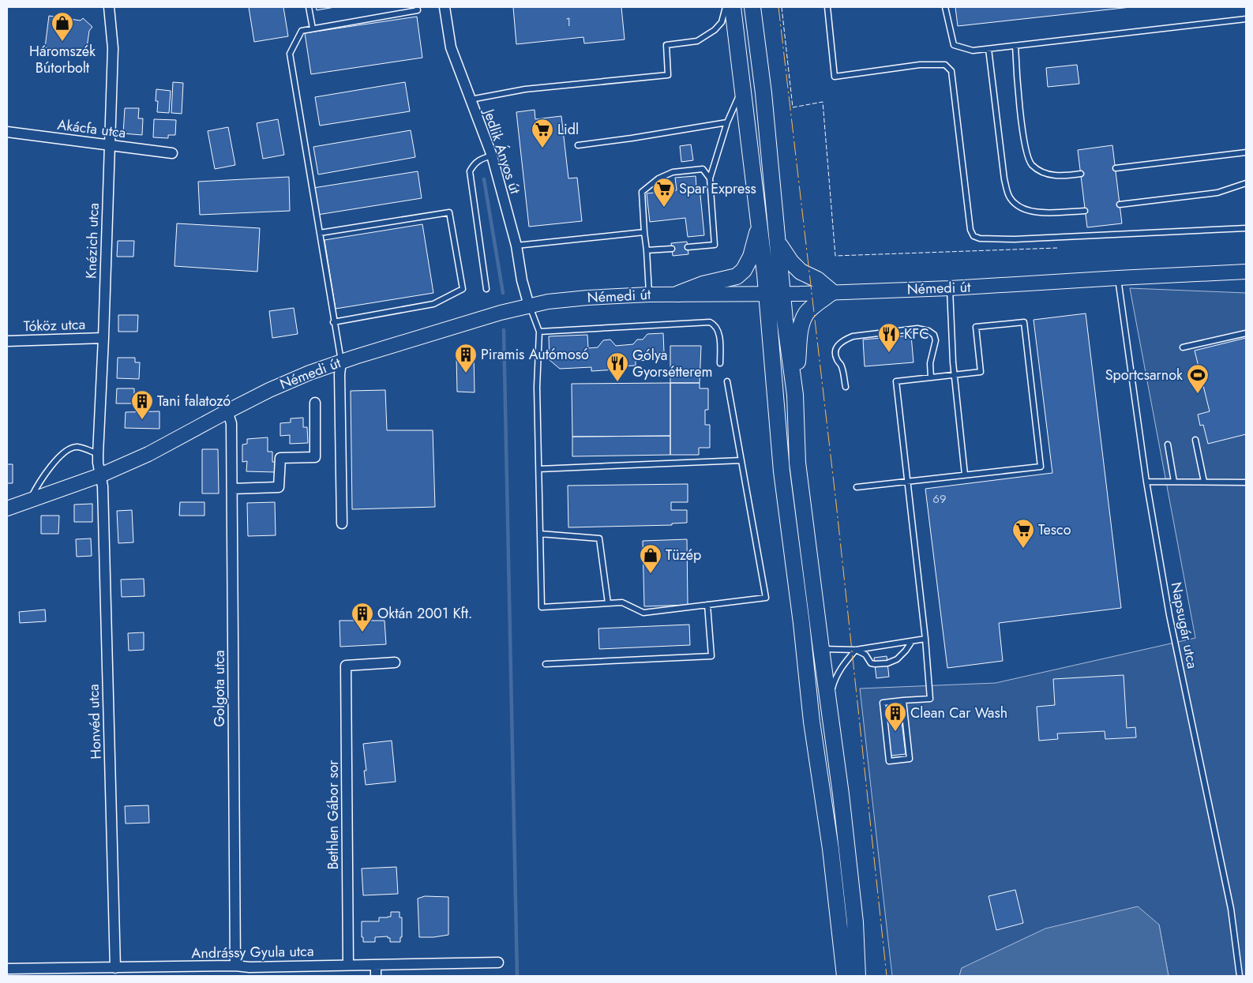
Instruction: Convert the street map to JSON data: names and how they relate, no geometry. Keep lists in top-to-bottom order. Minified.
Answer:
{"streets":{"main road":["Némedi út"],"street":["Akácfa utca","Jedlik Ányos út","Knézich utca","Tóköz utca","Golgota utca","Honvéd utca","Bethlen Gábor sor","Andrássy Gyula utca"],"lane":["Napsugár utca"]},"crossings":[["Akácfa utca","Knézich utca"],["Jedlik Ányos út","Némedi út"],["Knézich utca","Némedi út"],["Knézich utca","Tóköz utca"],["Knézich utca","Honvéd utca"],["Némedi út","Napsugár utca"],["Némedi út","Golgota utca"],["Némedi út","Honvéd utca"],["Golgota utca","Andrássy Gyula utca"],["Honvéd utca","Andrássy Gyula utca"],["Bethlen Gábor sor","Andrássy Gyula utca"]],"places":{"shop":["Háromszék Bútorbolt","Tüzép"],"supermarket":["Lidl","Spar Express","Tesco"],"restaurant":["KFC","Gólya Gyorsétterem"],"building":["Piramis Autómosó","Tani falatozó","Oktán 2001 Kft.","Clean Car Wash"],"sports":["Sportcsarnok"]},"house_numbers":["1","69"]}
